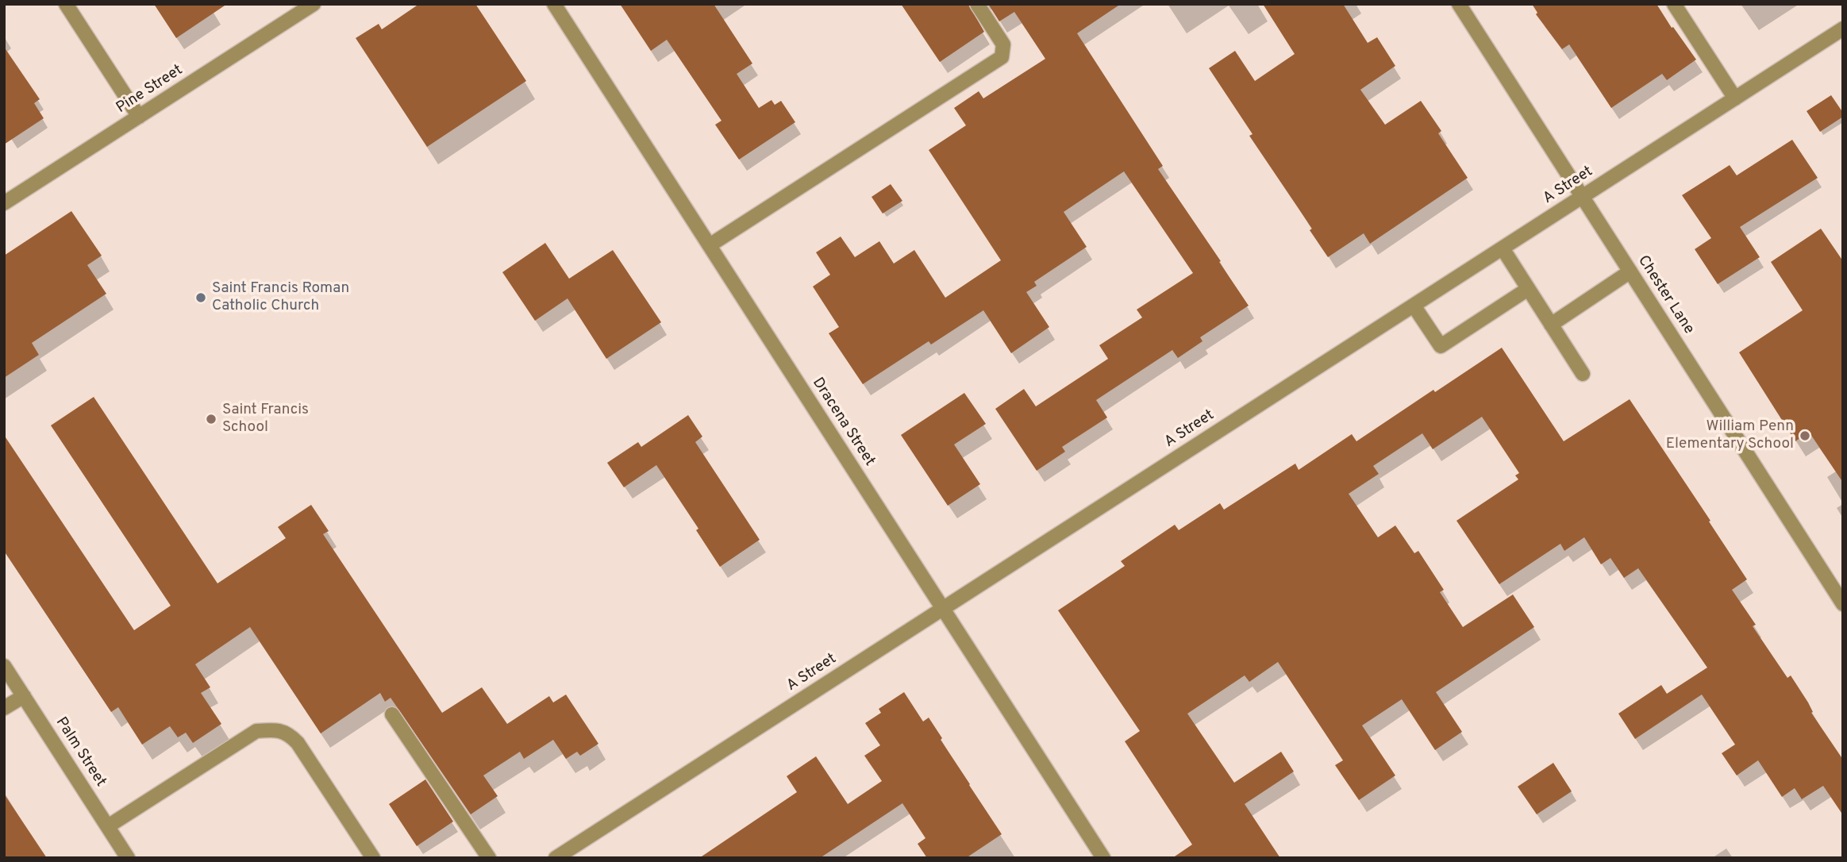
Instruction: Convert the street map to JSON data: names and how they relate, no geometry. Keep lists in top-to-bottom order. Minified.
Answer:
{"streets":{"street":["Pine Street","A Street","Chester Lane","Dracena Street","Palm Street"]},"crossings":[["A Street","Chester Lane"],["A Street","Dracena Street"]],"places":["Saint Francis Roman Catholic Church","Saint Francis School","William Penn Elementary School"]}
